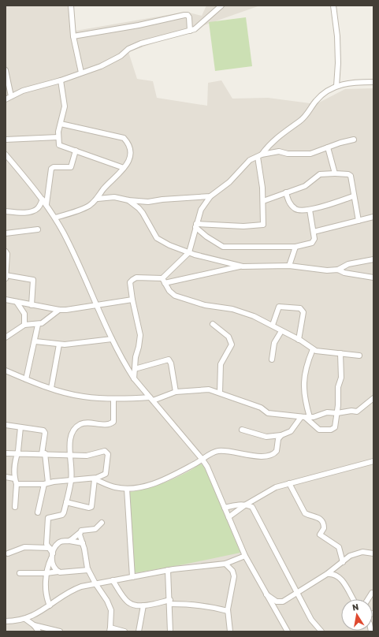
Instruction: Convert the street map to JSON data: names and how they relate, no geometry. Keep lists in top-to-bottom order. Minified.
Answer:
{"north":"top"}
